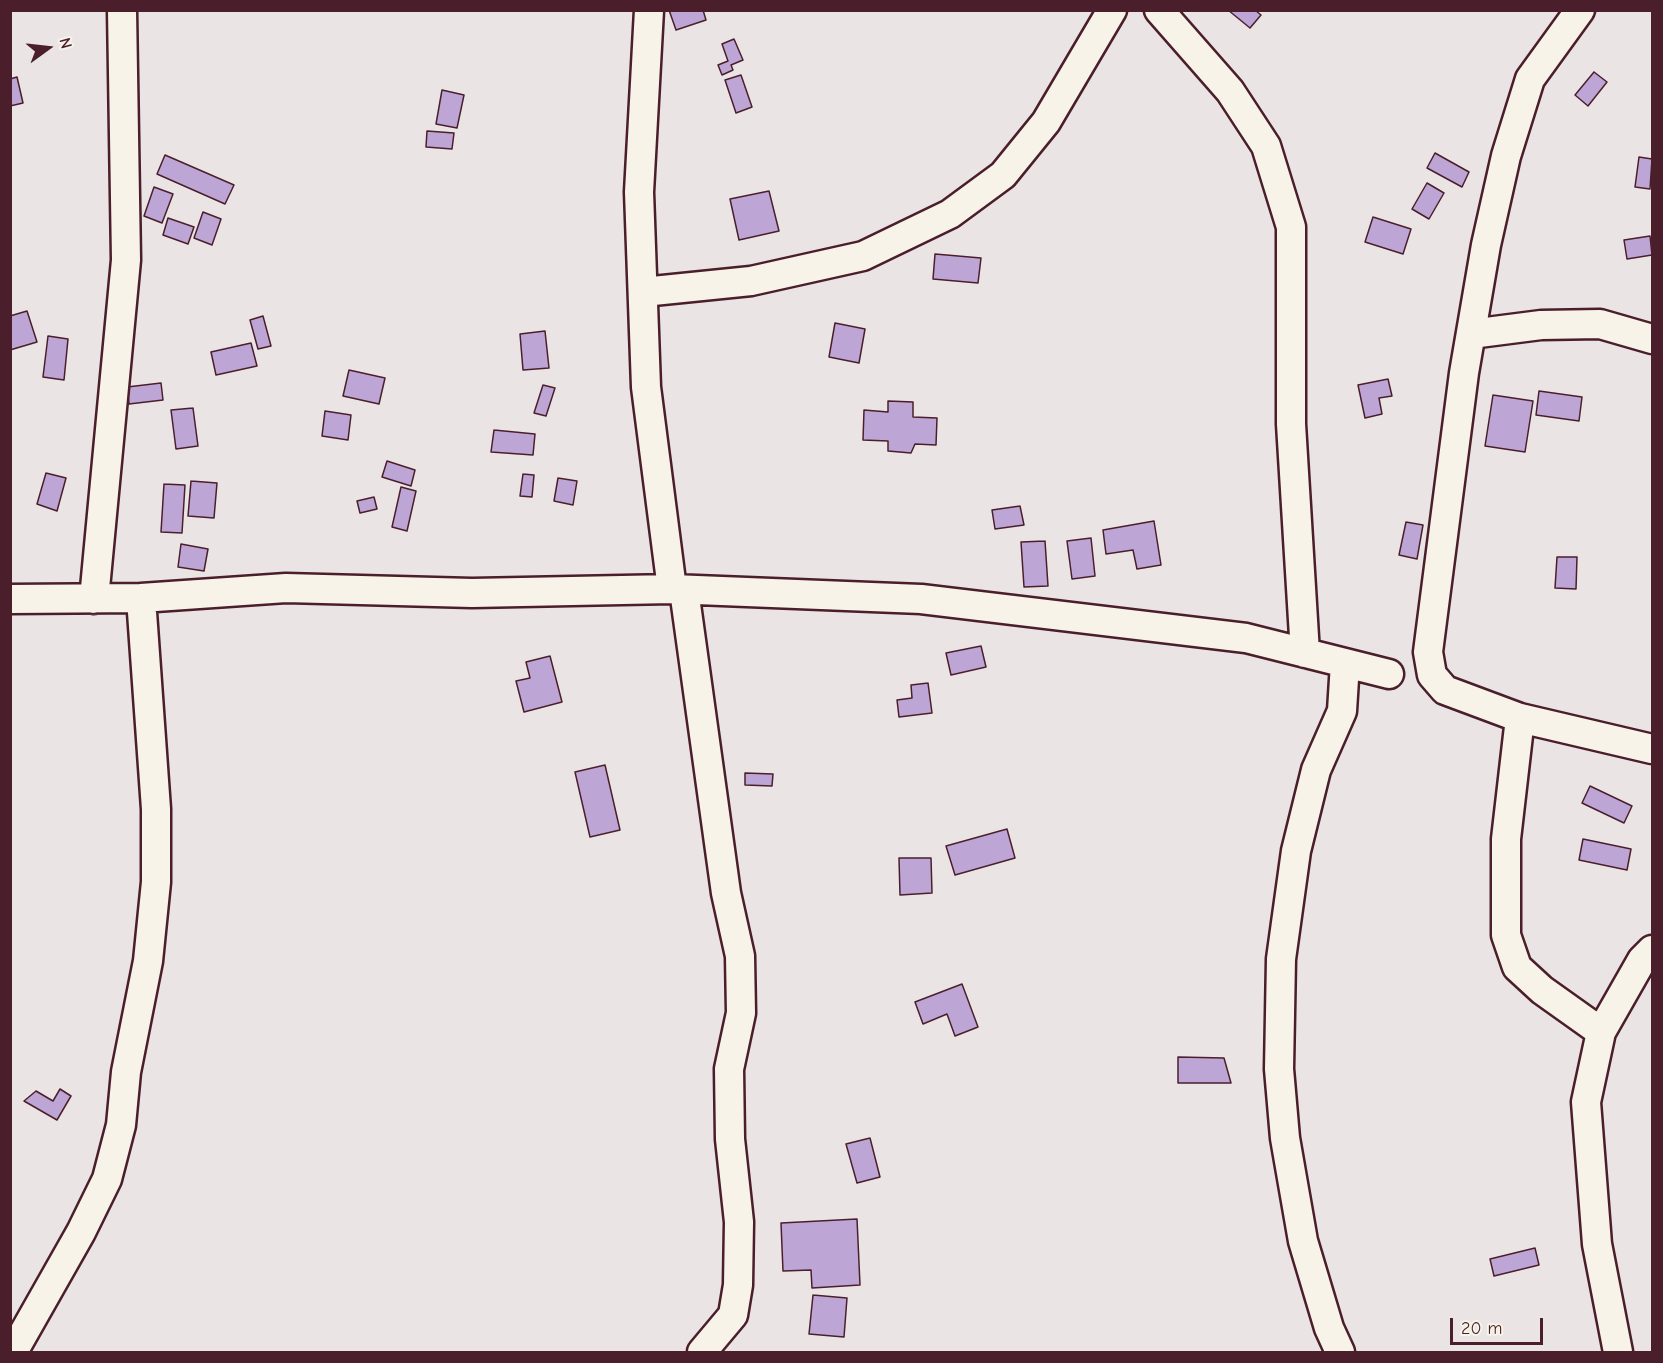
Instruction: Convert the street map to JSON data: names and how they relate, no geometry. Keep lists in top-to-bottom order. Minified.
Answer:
{"scale_bar":"20 m","north":"right"}
